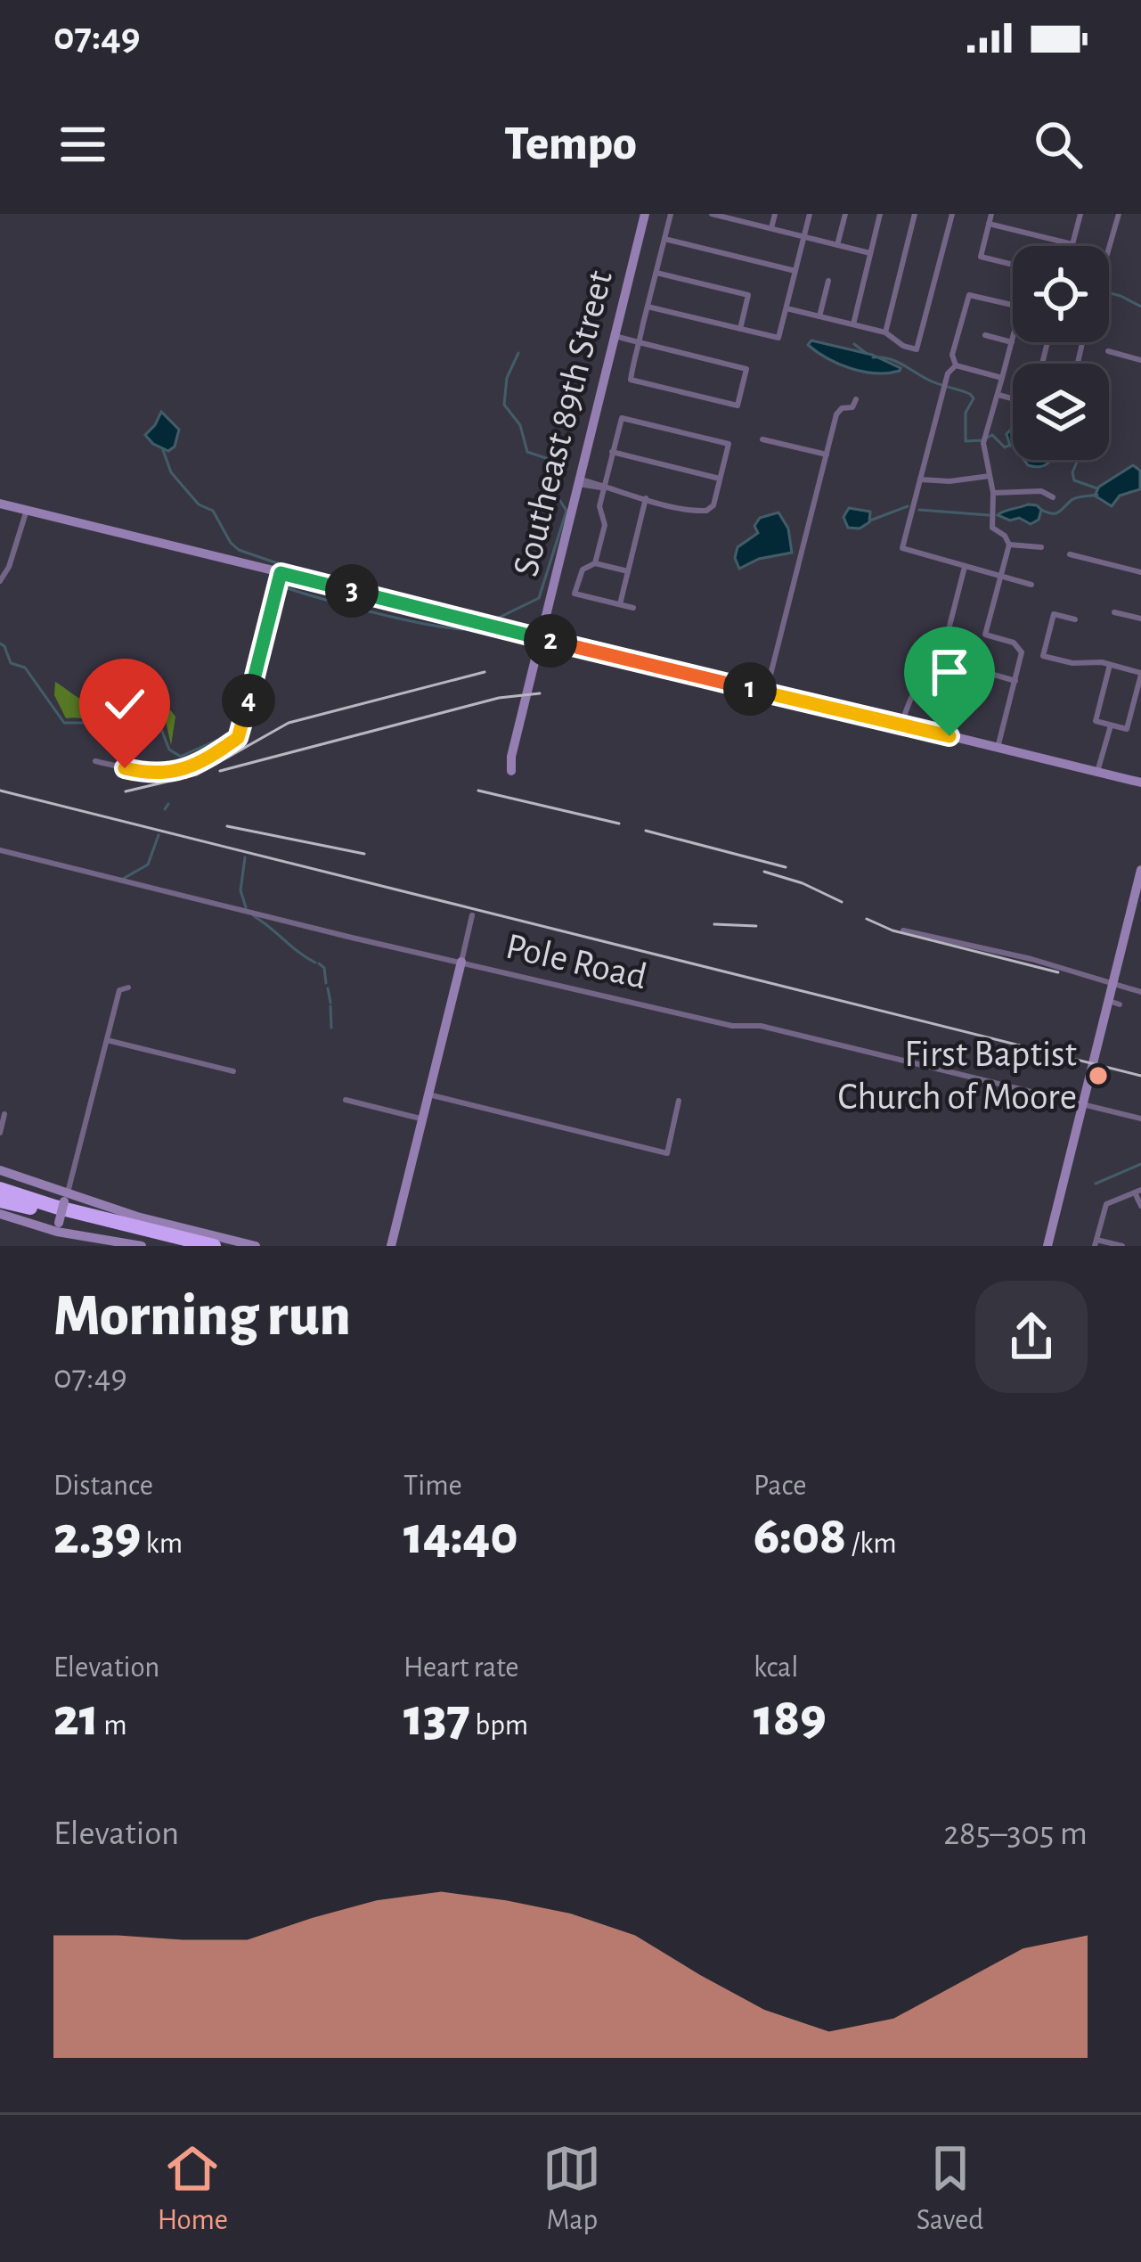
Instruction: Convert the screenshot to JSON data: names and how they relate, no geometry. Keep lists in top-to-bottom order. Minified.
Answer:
{"streets":{"main road":["Southeast 89th Street"],"street":["Pole Road"]},"places":["First Baptist Church of Moore"],"page":{"status":"07:49","header":"Tempo","pins":["3","2","1","4"],"heading":["Morning run","07:49"],"stats":[["Distance","2.39 km"],["Time","14:40"],["Pace","6:08 /km"],["Elevation","21 m"],["Heart rate","137 bpm"],["kcal","189"]],"chart":["Elevation","285–305 m"],"tabs":["Home","Map","Saved"]}}
